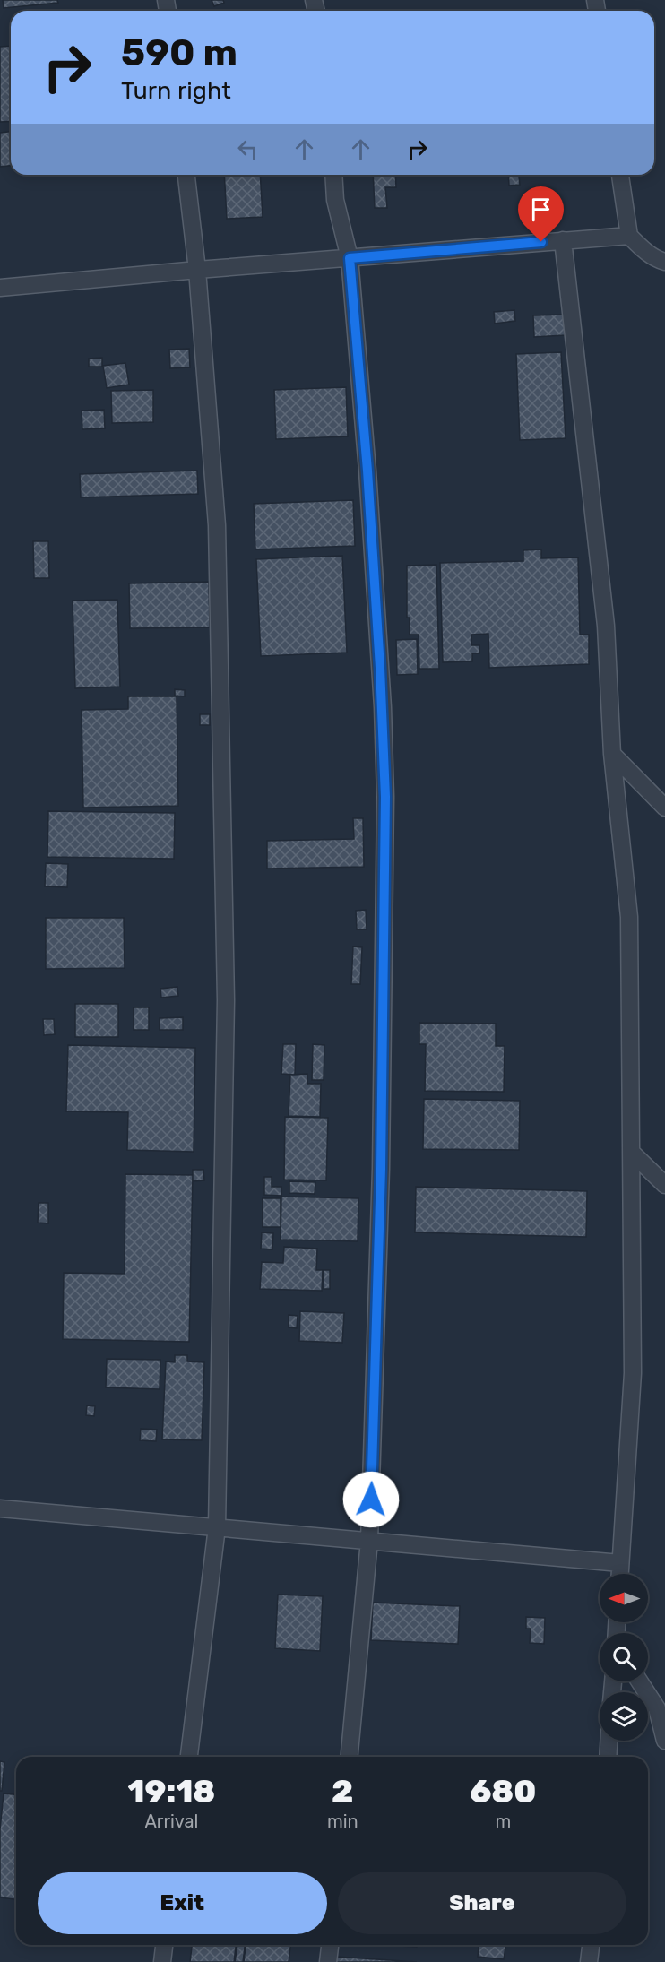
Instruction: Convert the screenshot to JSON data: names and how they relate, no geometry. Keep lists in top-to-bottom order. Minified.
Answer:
{"north":"left","page":{"turn":["590 m","Turn right"],"eta":["19:18","Arrival","2","min","680","m"],"buttons":["Exit","Share"]}}
